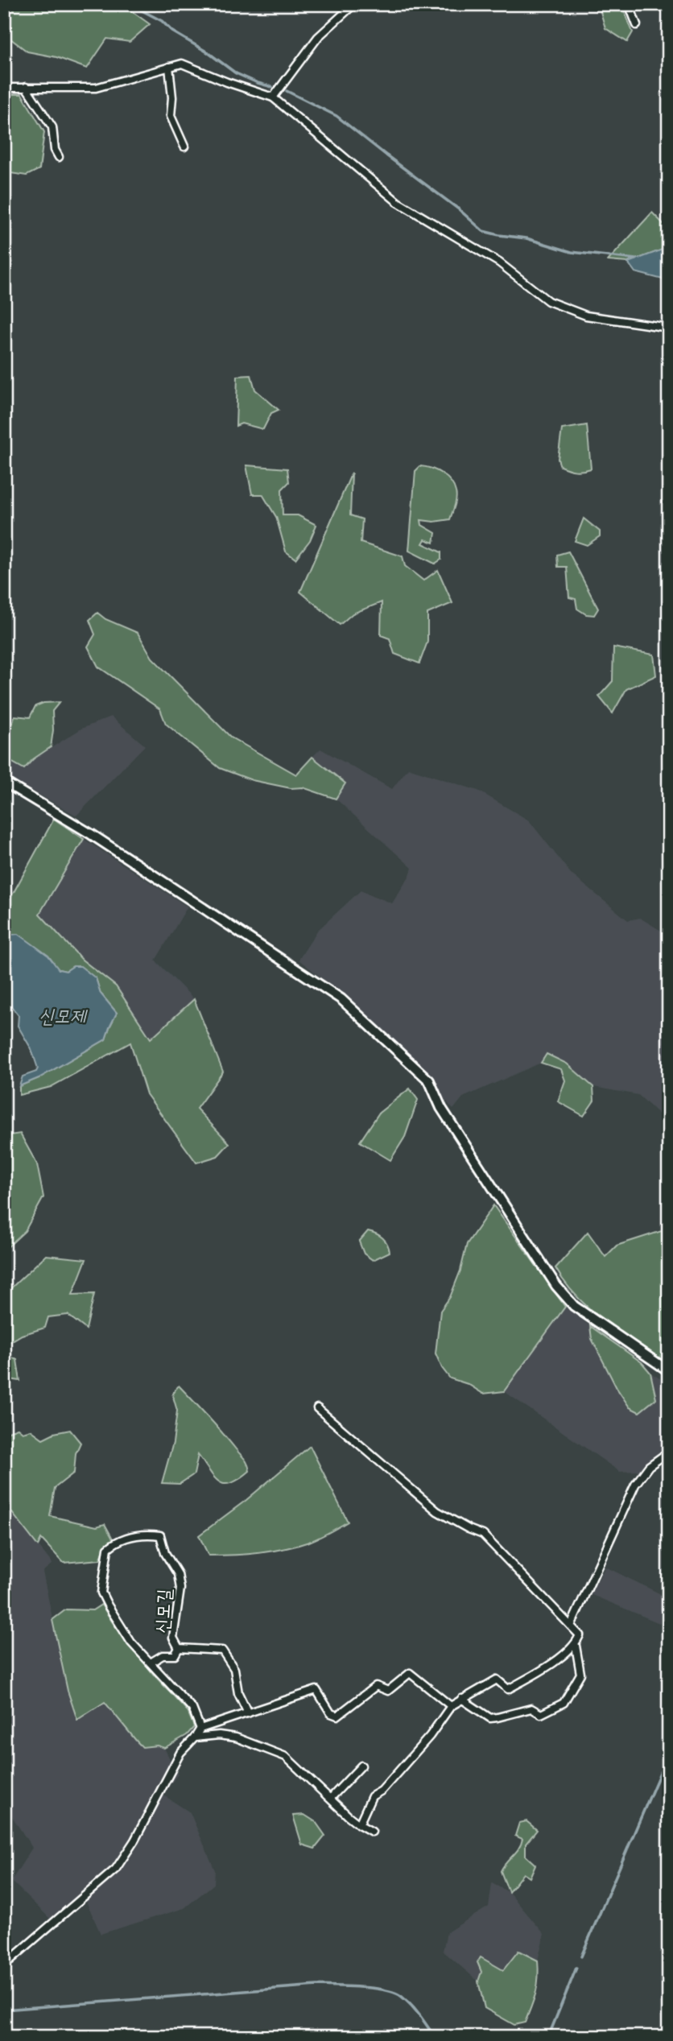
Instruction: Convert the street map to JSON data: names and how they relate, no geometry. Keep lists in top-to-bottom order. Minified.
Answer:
{"streets":{"street":["신모길"]},"water":["신모제"]}
